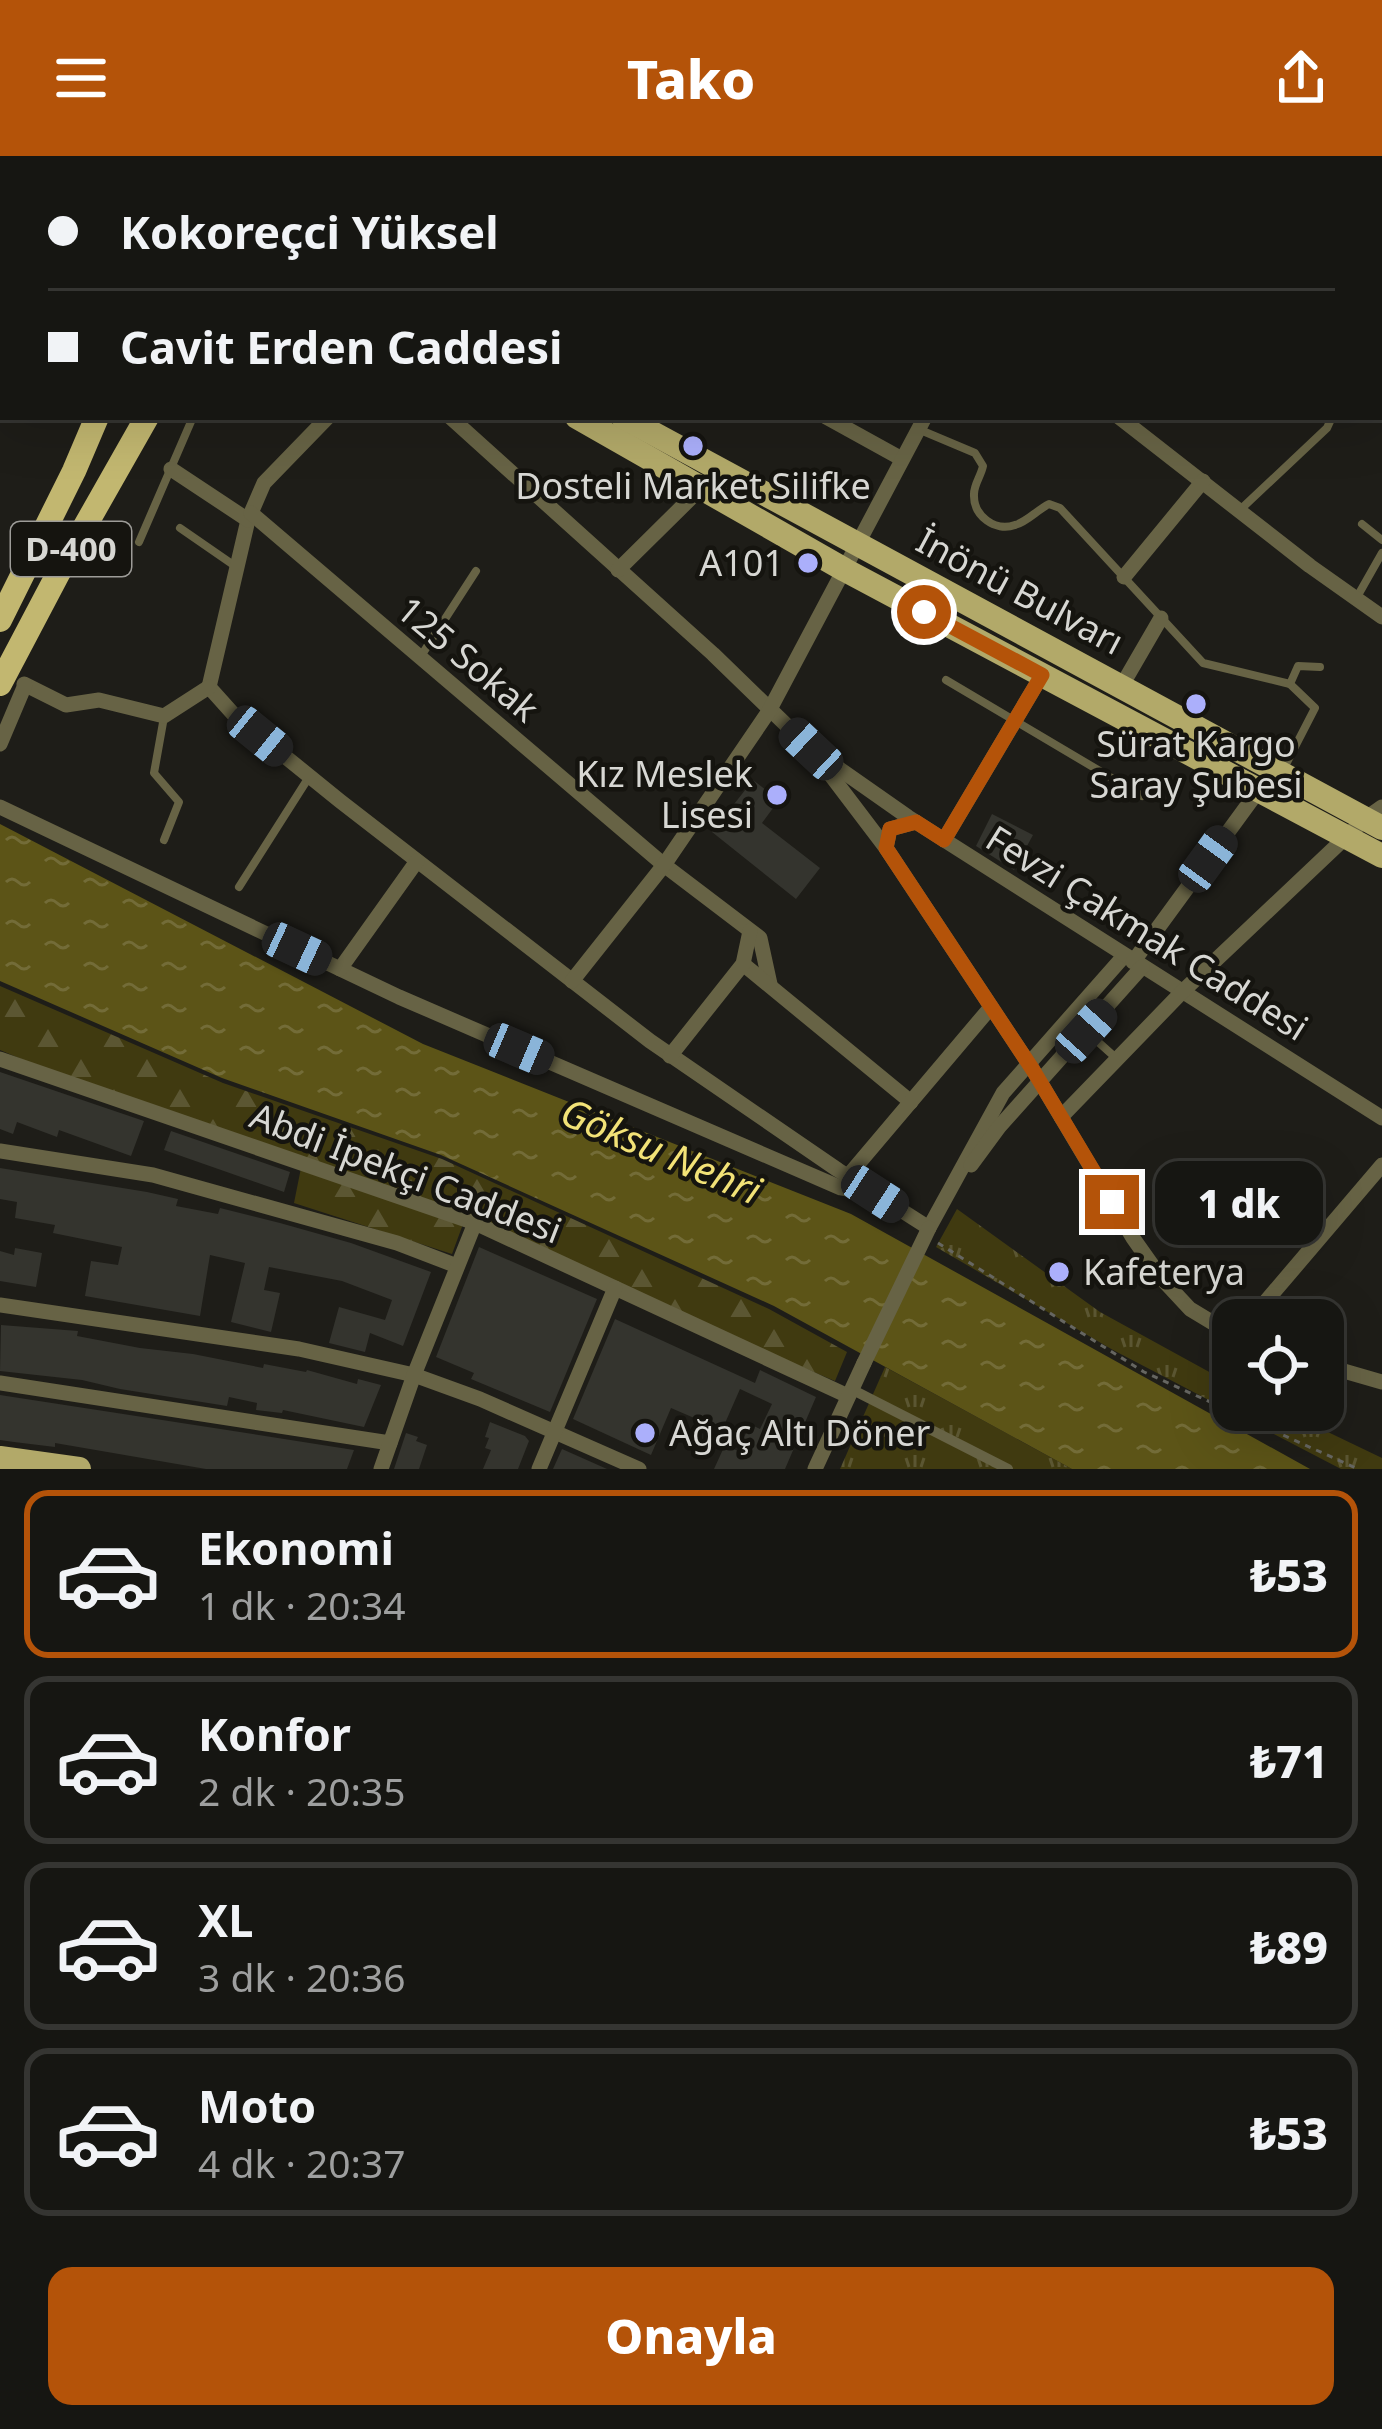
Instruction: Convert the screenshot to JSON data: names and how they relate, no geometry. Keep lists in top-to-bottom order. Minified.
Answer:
{"streets":{"highway":["D-400"],"main road":["İnönü Bulvarı"],"street":["125 Sokak","Fevzi Çakmak Caddesi","Abdi İpekçi Caddesi"]},"water":["Göksu Nehri"],"places":["Dosteli Market Silifke","A101","Sürat Kargo Saray Şubesi","Kız Meslek Lisesi","Kafeterya","Ağaç Altı Döner"],"page":{"header":"Tako","banner":["Kokoreçci Yüksel","Cavit Erden Caddesi"],"bubble":"1 dk","list":[{"name":"Ekonomi","note":"1 dk · 20:34","value":"₺53"},{"name":"Konfor","note":"2 dk · 20:35","value":"₺71"},{"name":"XL","note":"3 dk · 20:36","value":"₺89"},{"name":"Moto","note":"4 dk · 20:37","value":"₺53"}],"buttons":"Onayla"}}
